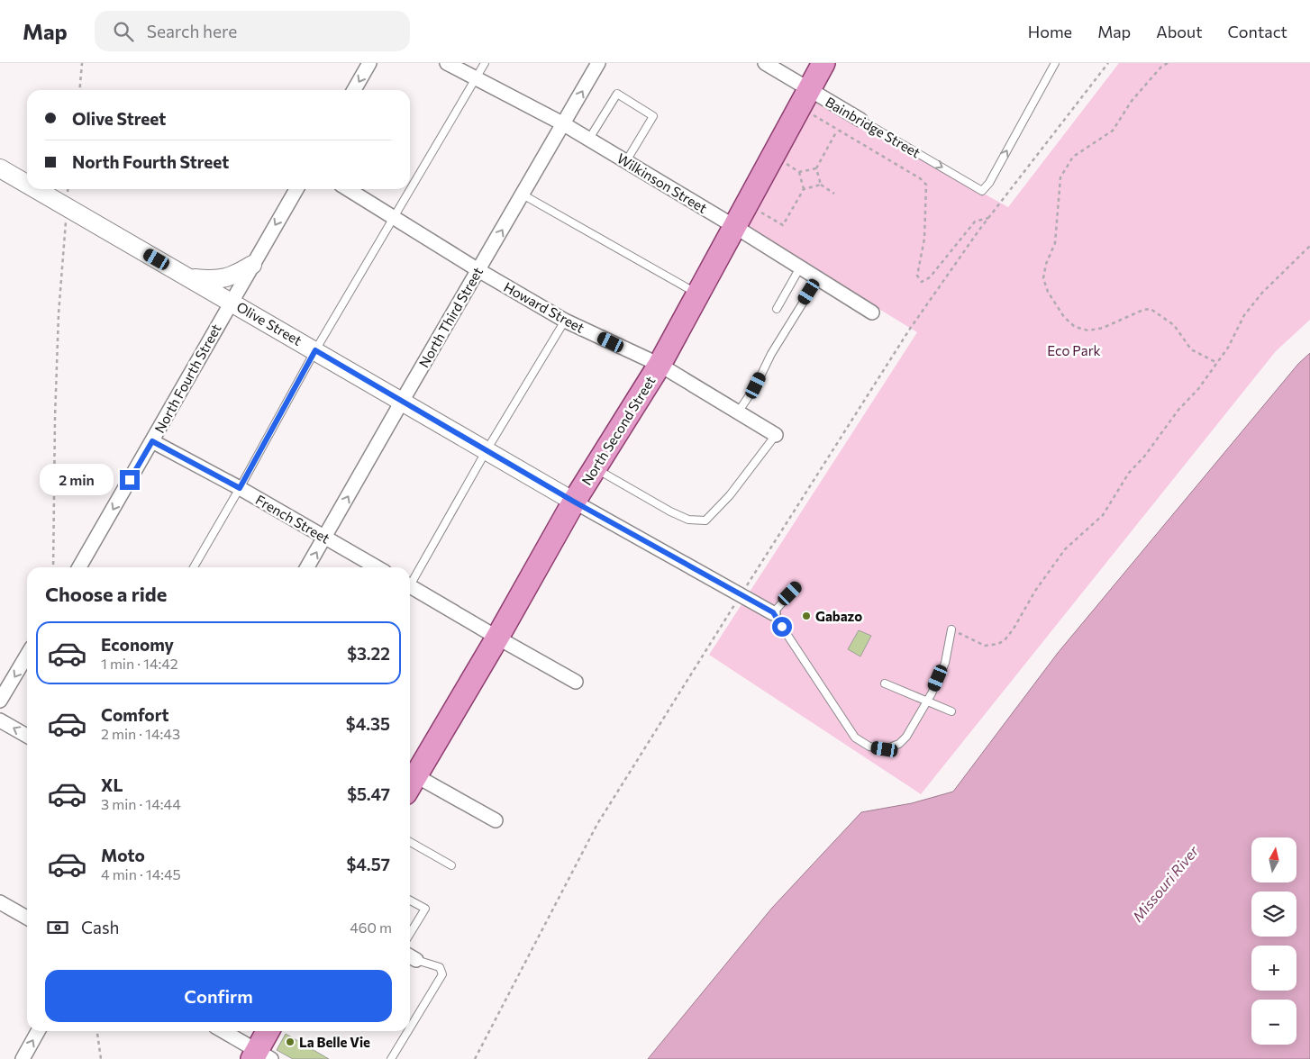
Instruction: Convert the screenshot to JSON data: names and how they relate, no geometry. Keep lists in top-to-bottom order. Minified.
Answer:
{"streets":{"main road":["North Second Street"],"street":["Bainbridge Street","Wilkinson Street","Howard Street","North Third Street","Olive Street","North Fourth Street","French Street"]},"crossings":[["Bainbridge Street","North Second Street"],["Wilkinson Street","North Third Street"],["Wilkinson Street","North Second Street"],["Howard Street","North Third Street"],["Howard Street","North Second Street"],["North Third Street","Olive Street"],["North Third Street","French Street"],["Olive Street","North Fourth Street"],["Olive Street","North Second Street"],["North Fourth Street","French Street"]],"one_way":["North Third Street","North Fourth Street"],"water":["Missouri River"],"parks":["Eco Park"],"places":["Gabazo","La Belle Vie"],"north":"top","page":{"header":"Map","search":"Search here","nav":["Home","Map","About","Contact"],"banner":["Olive Street","North Fourth Street"],"bubble":"2 min","heading":"Choose a ride","list":[{"name":"Economy","note":"1 min · 14:42","value":"$3.22"},{"name":"Comfort","note":"2 min · 14:43","value":"$4.35"},{"name":"XL","note":"3 min · 14:44","value":"$5.47"},{"name":"Moto","note":"4 min · 14:45","value":"$4.57"}],"map_buttons":["+","−"],"pay":["Cash","460 m"],"buttons":"Confirm"}}
